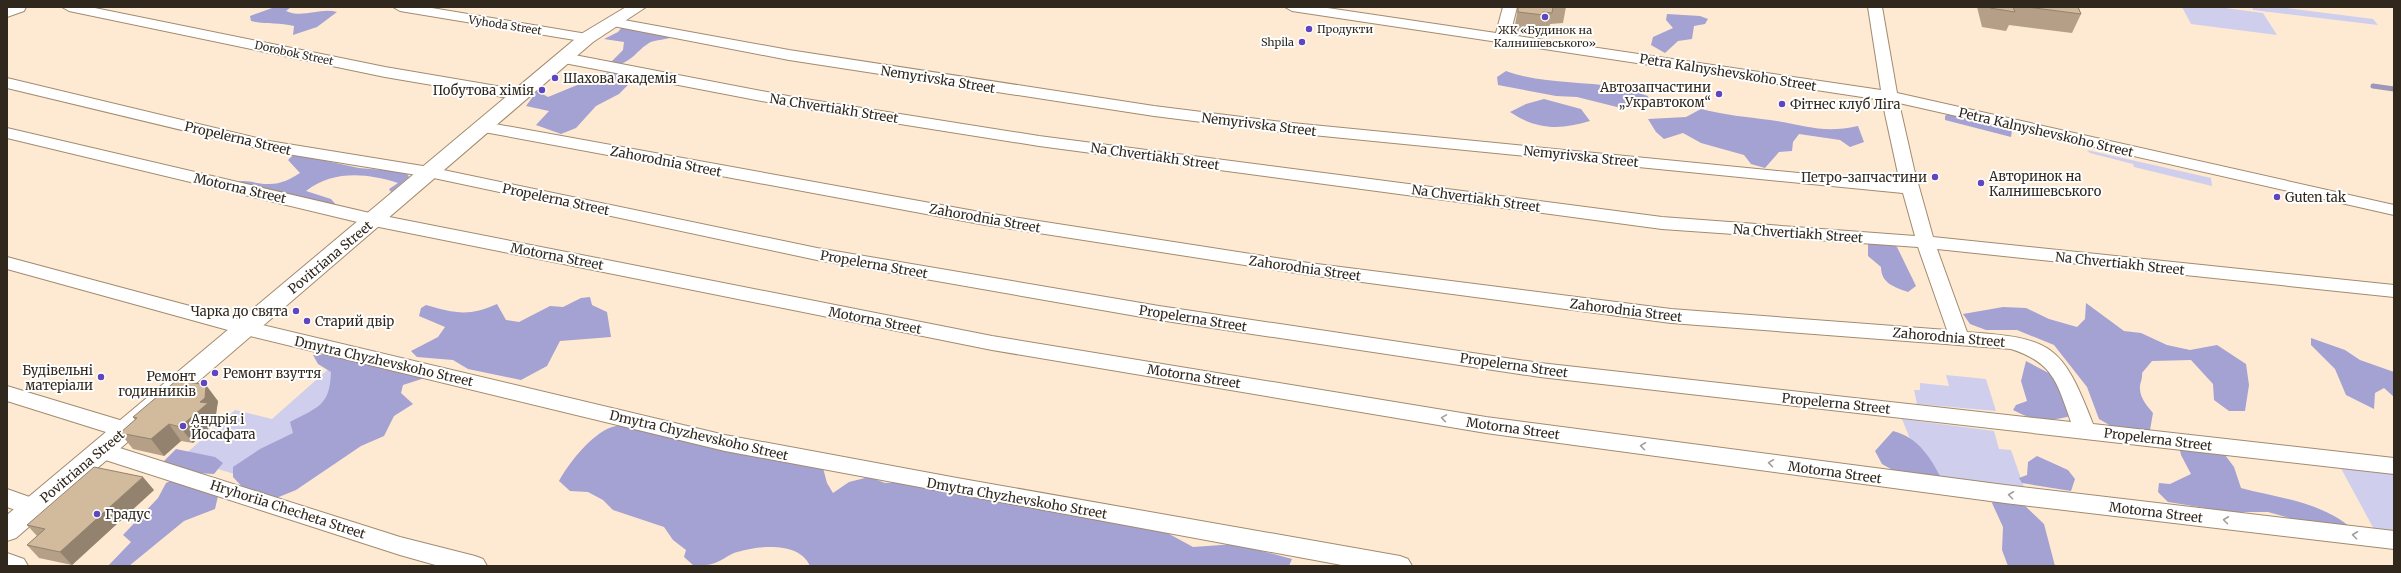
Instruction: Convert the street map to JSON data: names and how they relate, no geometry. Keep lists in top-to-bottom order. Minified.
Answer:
{"streets":{"street":["Vyhoda Street","Dorobok Street","Petra Kalnyshevskoho Street","Nemyrivska Street","Na Chvertiakh Street","Propelerna Street","Zahorodnia Street","Motorna Street","Povitriana Street","Dmytra Chyzhevskoho Street","Hryhoriia Checheta Street"]},"crossings":[["Vyhoda Street","Povitriana Street"],["Dorobok Street","Povitriana Street"],["Nemyrivska Street","Povitriana Street"],["Na Chvertiakh Street","Povitriana Street"],["Propelerna Street","Zahorodnia Street"],["Propelerna Street","Povitriana Street"],["Zahorodnia Street","Povitriana Street"],["Motorna Street","Povitriana Street"],["Povitriana Street","Dmytra Chyzhevskoho Street"],["Povitriana Street","Hryhoriia Checheta Street"]],"one_way":["Motorna Street"],"places":["ЖК «Будинок на Калнишевського»","Продукти","Shpila","Шахова академія","Побутова хімія","Автозапчастини „Укравтоком“","Фітнес клуб Ліга","Петро-запчастини","Авторинок на Калнишевського","Guten tak","Чарка до свята","Старий двір","Ремонт взуття","Будівельні матеріали","Ремонт годинників","Андрія і Йосафата","Градус"]}
